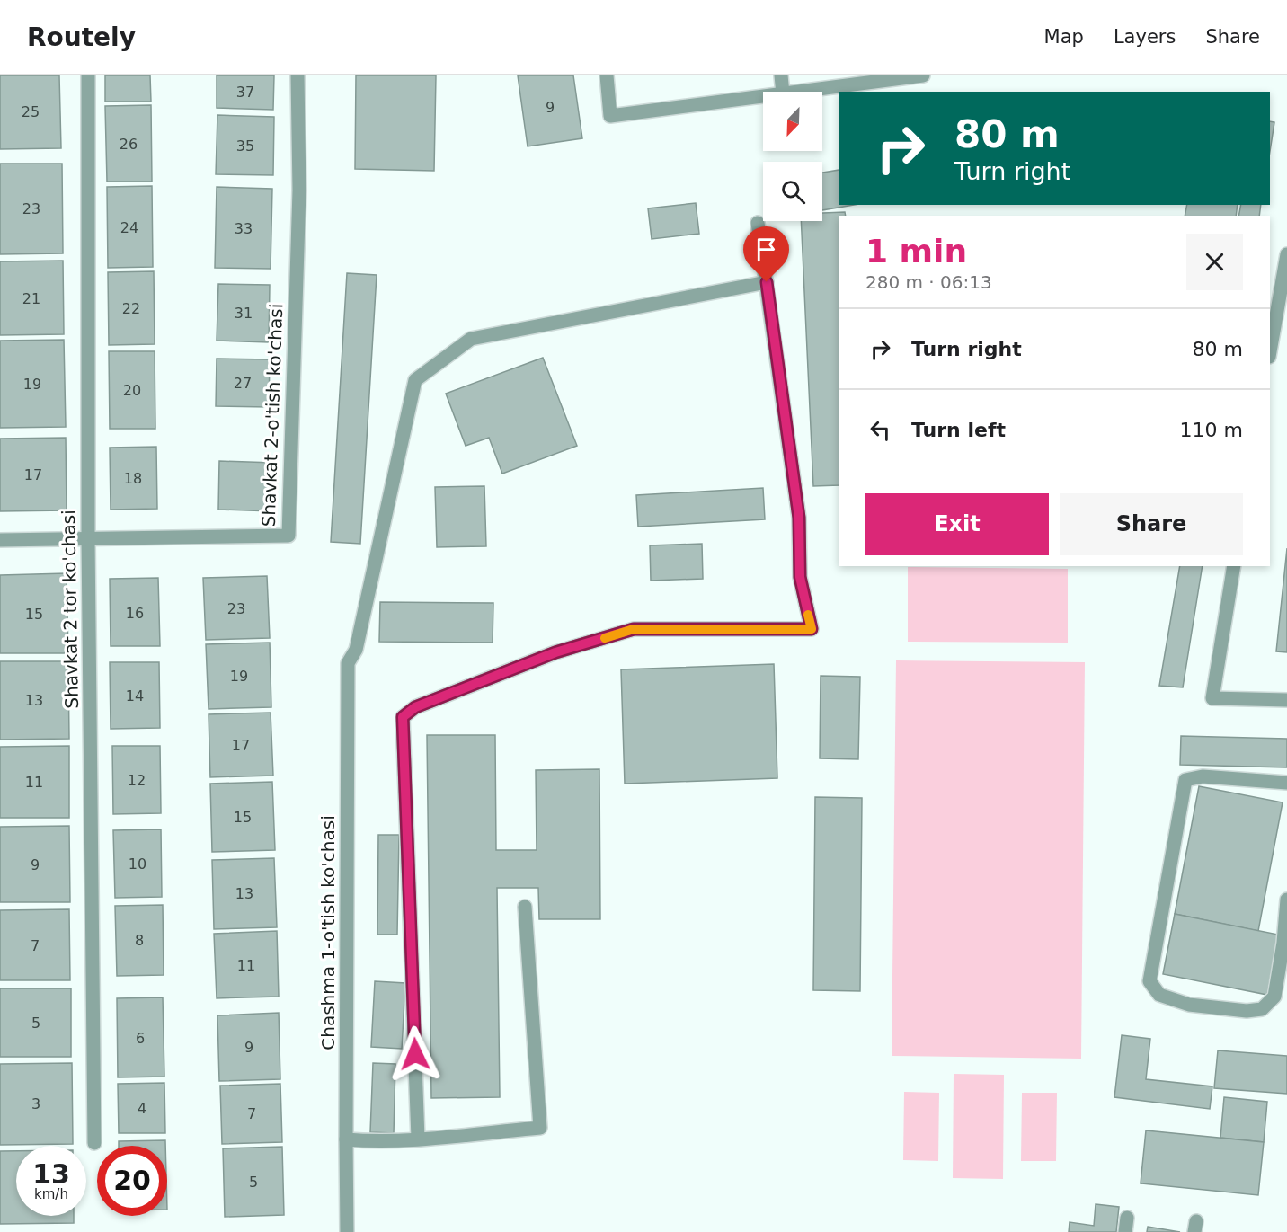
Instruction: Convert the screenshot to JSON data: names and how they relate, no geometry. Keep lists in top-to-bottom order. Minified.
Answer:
{"streets":{"street":["Shavkat 2-o'tish ko'chasi","Shavkat 2 tor ko'chasi","Chashma 1-o'tish ko'chasi"]},"crossings":[["Shavkat 2-o'tish ko'chasi","Shavkat 2 tor ko'chasi"]],"house_numbers":["37","9","25","26","35","23","24","33","21","22","31","27","19","20","17","18","23","16","15","19","14","13","17","12","11","15","10","9","13","8","7","11","5","6","9","3","4","7","5"],"north":"bottom left","page":{"header":"Routely","nav":["Map","Layers","Share"],"turn":["80 m","Turn right"],"heading":["1 min","280 m · 06:13"],"list":[{"name":"Turn right","value":"80 m"},{"name":"Turn left","value":"110 m"}],"buttons":["Exit","Share"],"speed":"13 km/h","limit":"20"}}
